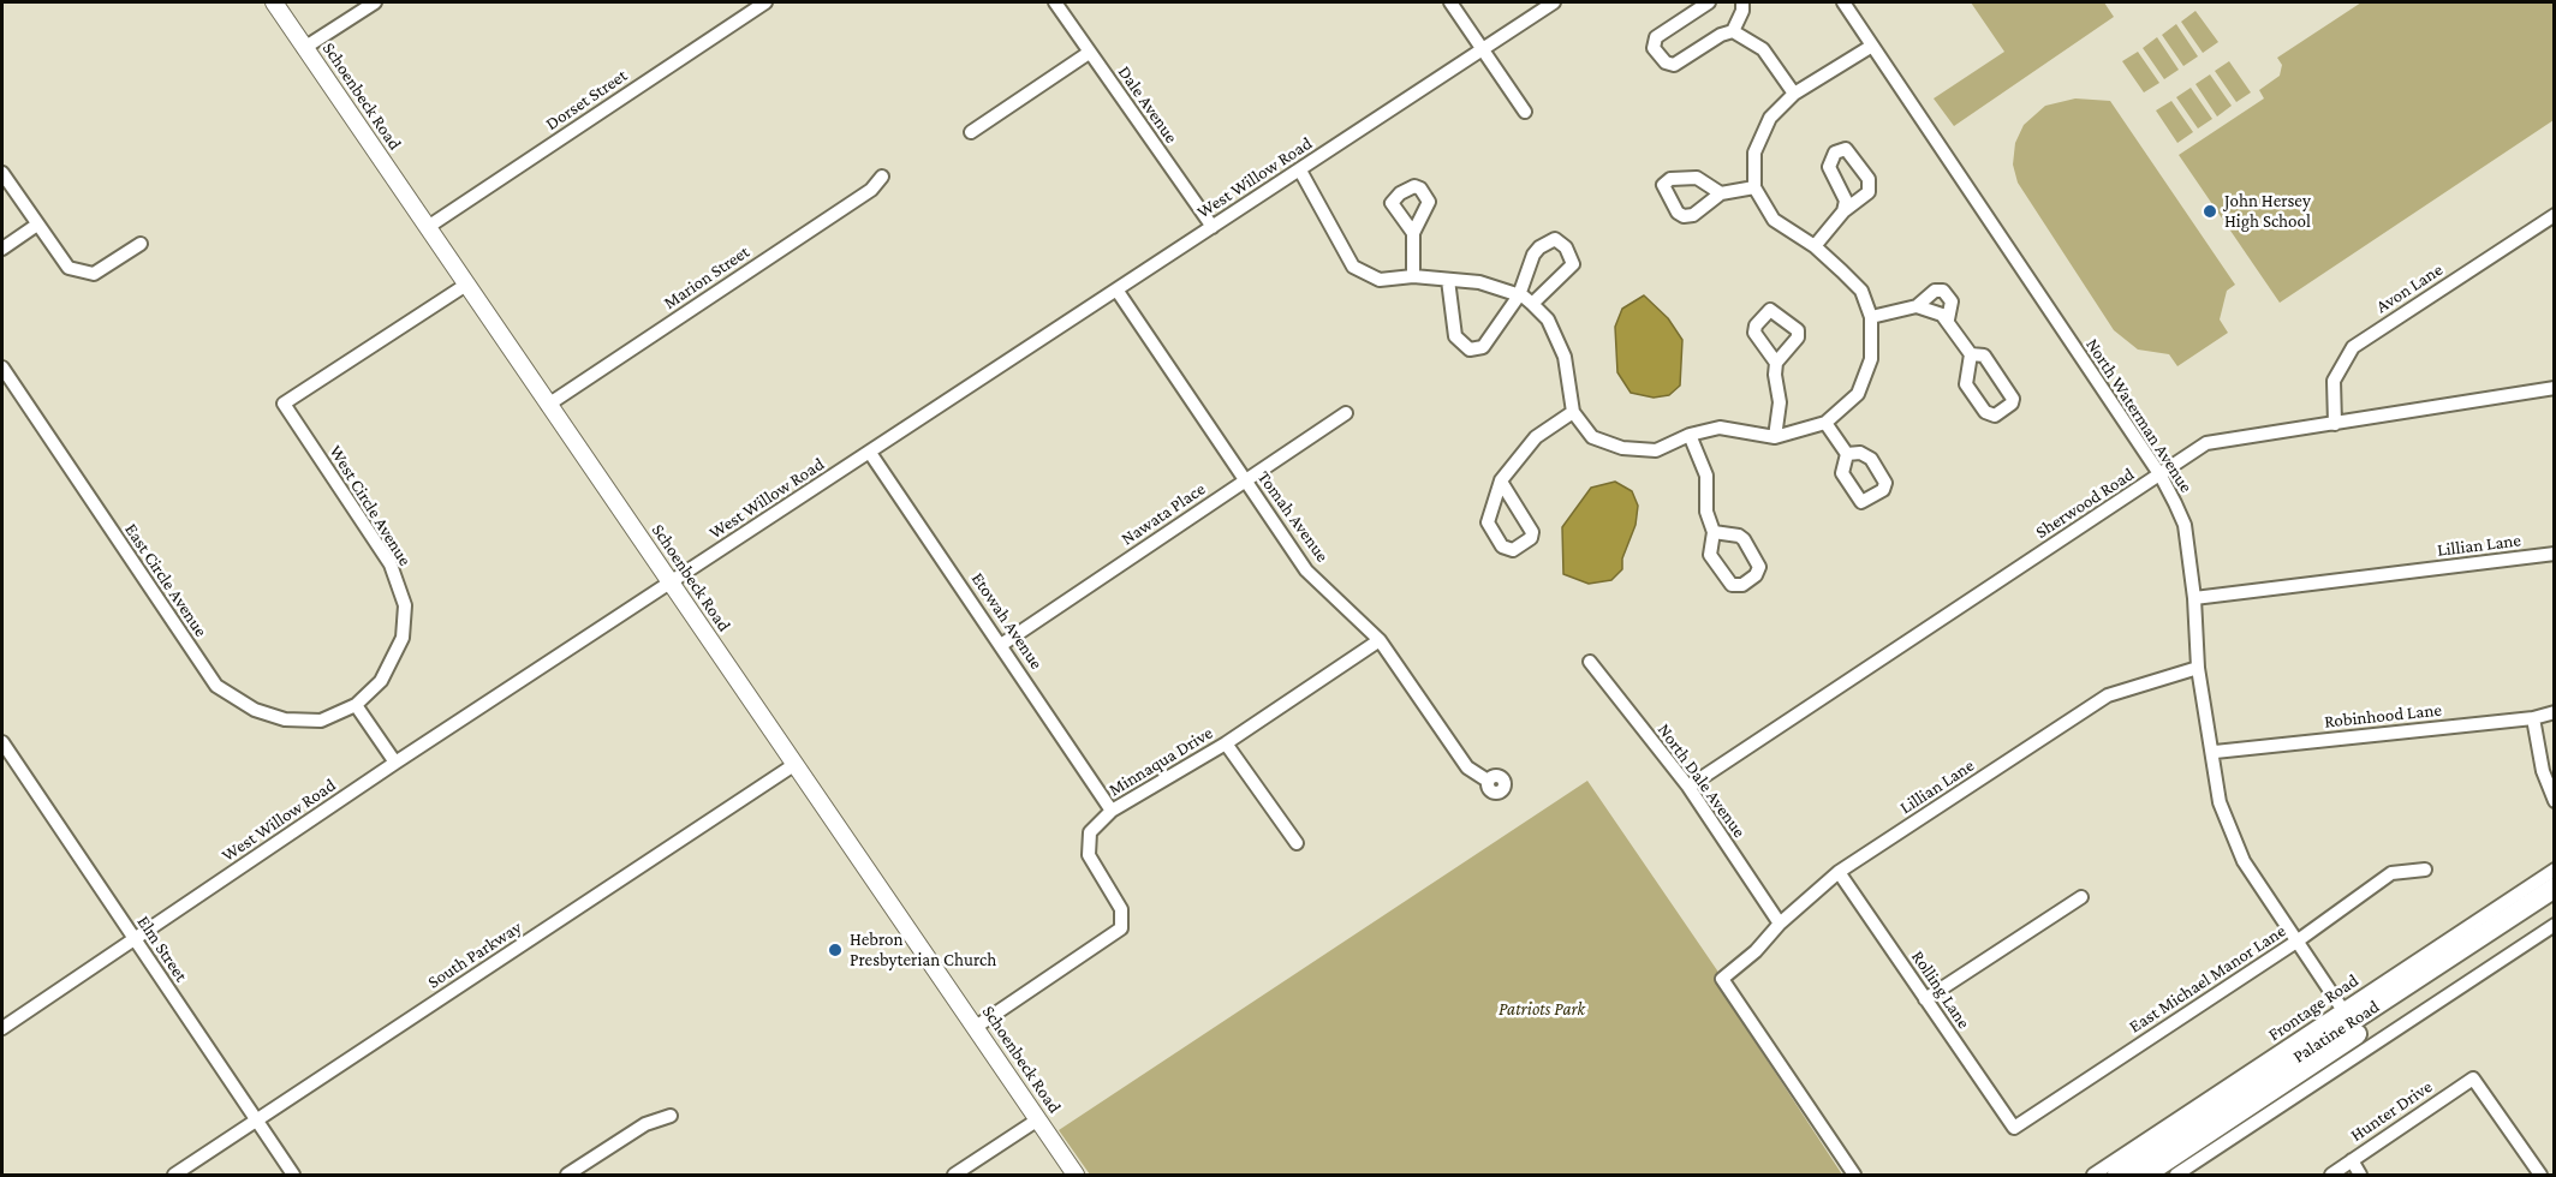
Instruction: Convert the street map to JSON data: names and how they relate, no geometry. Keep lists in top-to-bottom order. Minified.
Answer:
{"streets":{"highway":["Palatine Road"],"main road":["Schoenbeck Road"],"street":["Dorset Street","Dale Avenue","West Willow Road","Marion Street","Avon Lane","North Waterman Avenue","Sherwood Road","West Circle Avenue","Nawata Place","Tomah Avenue","Lillian Lane","East Circle Avenue","Etowah Avenue","Robinhood Lane","Minnaqua Drive","North Dale Avenue","Elm Street","South Parkway","East Michael Manor Lane","Rolling Lane","Frontage Road","Hunter Drive"]},"crossings":[["Schoenbeck Road","Dorset Street"],["Schoenbeck Road","West Willow Road"],["Schoenbeck Road","Marion Street"],["Schoenbeck Road","West Circle Avenue"],["Schoenbeck Road","Minnaqua Drive"],["Schoenbeck Road","South Parkway"],["Dale Avenue","West Willow Road"],["West Willow Road","Tomah Avenue"],["West Willow Road","Etowah Avenue"],["West Willow Road","Elm Street"],["Avon Lane","Sherwood Road"],["North Waterman Avenue","Sherwood Road"],["North Waterman Avenue","Lillian Lane"],["North Waterman Avenue","Robinhood Lane"],["North Waterman Avenue","East Michael Manor Lane"],["North Waterman Avenue","Frontage Road"],["Sherwood Road","North Dale Avenue"],["West Circle Avenue","East Circle Avenue"],["Nawata Place","Tomah Avenue"],["Nawata Place","Etowah Avenue"],["Tomah Avenue","Minnaqua Drive"],["Lillian Lane","North Dale Avenue"],["Lillian Lane","Rolling Lane"],["Etowah Avenue","Minnaqua Drive"],["Elm Street","South Parkway"],["East Michael Manor Lane","Rolling Lane"]],"parks":["Patriots Park"],"places":["John Hersey High School","Hebron Presbyterian Church"]}
